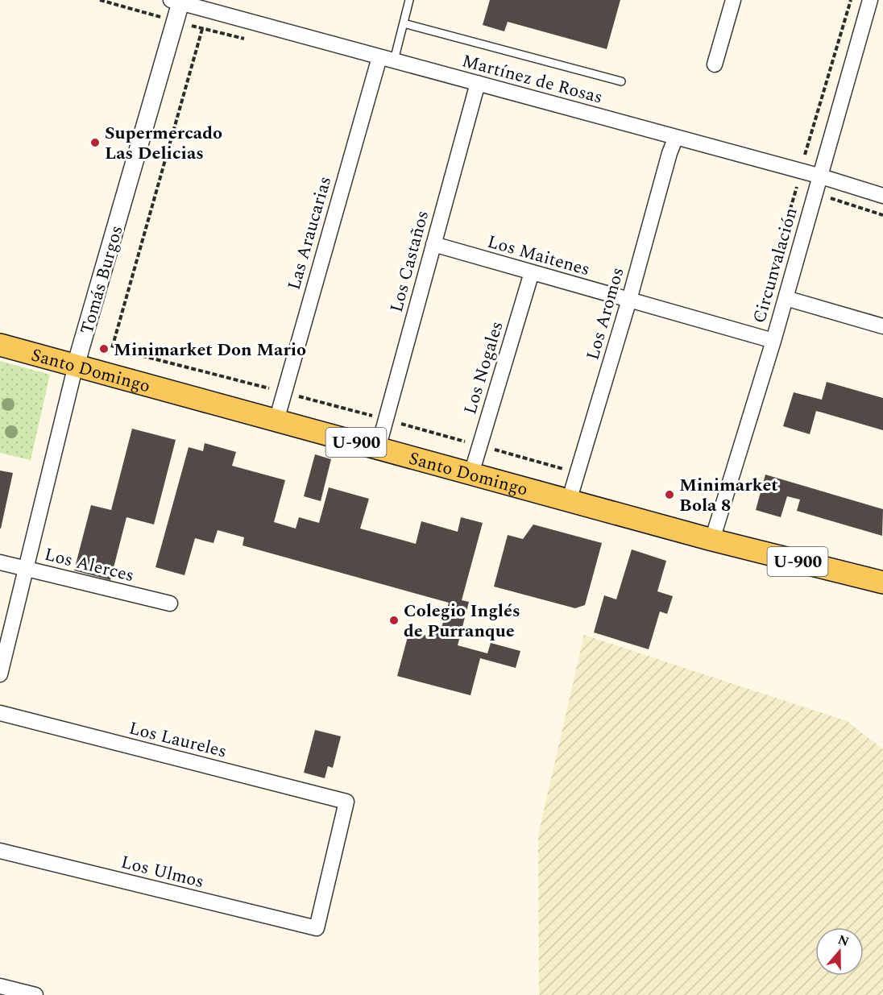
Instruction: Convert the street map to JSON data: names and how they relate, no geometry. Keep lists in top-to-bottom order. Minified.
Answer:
{"streets":{"main road":["Santo Domingo","U-900"],"street":["Martínez de Rosas","Las Araucarias","Los Maitenes","Los Castaños","Circunvalación","Tomás Burgos","Los Aromos","Los Nogales","Los Alerces","Los Laureles","Los Ulmos"]},"crossings":[["Martínez de Rosas","Las Araucarias"],["Martínez de Rosas","Los Castaños"],["Martínez de Rosas","Circunvalación"],["Martínez de Rosas","Tomás Burgos"],["Martínez de Rosas","Los Aromos"],["Las Araucarias","Santo Domingo"],["Los Maitenes","Los Castaños"],["Los Maitenes","Circunvalación"],["Los Maitenes","Los Aromos"],["Los Maitenes","Los Nogales"],["Los Castaños","Santo Domingo"],["Circunvalación","Santo Domingo"],["Tomás Burgos","Santo Domingo"],["Tomás Burgos","Los Alerces"],["Los Aromos","Santo Domingo"],["Los Nogales","Santo Domingo"],["Los Laureles","Los Ulmos"]],"places":["Supermercado Las Delicias","Minimarket Don Mario","Minimarket Bola 8","Colegio Inglés de Purranque"],"north":"top"}
